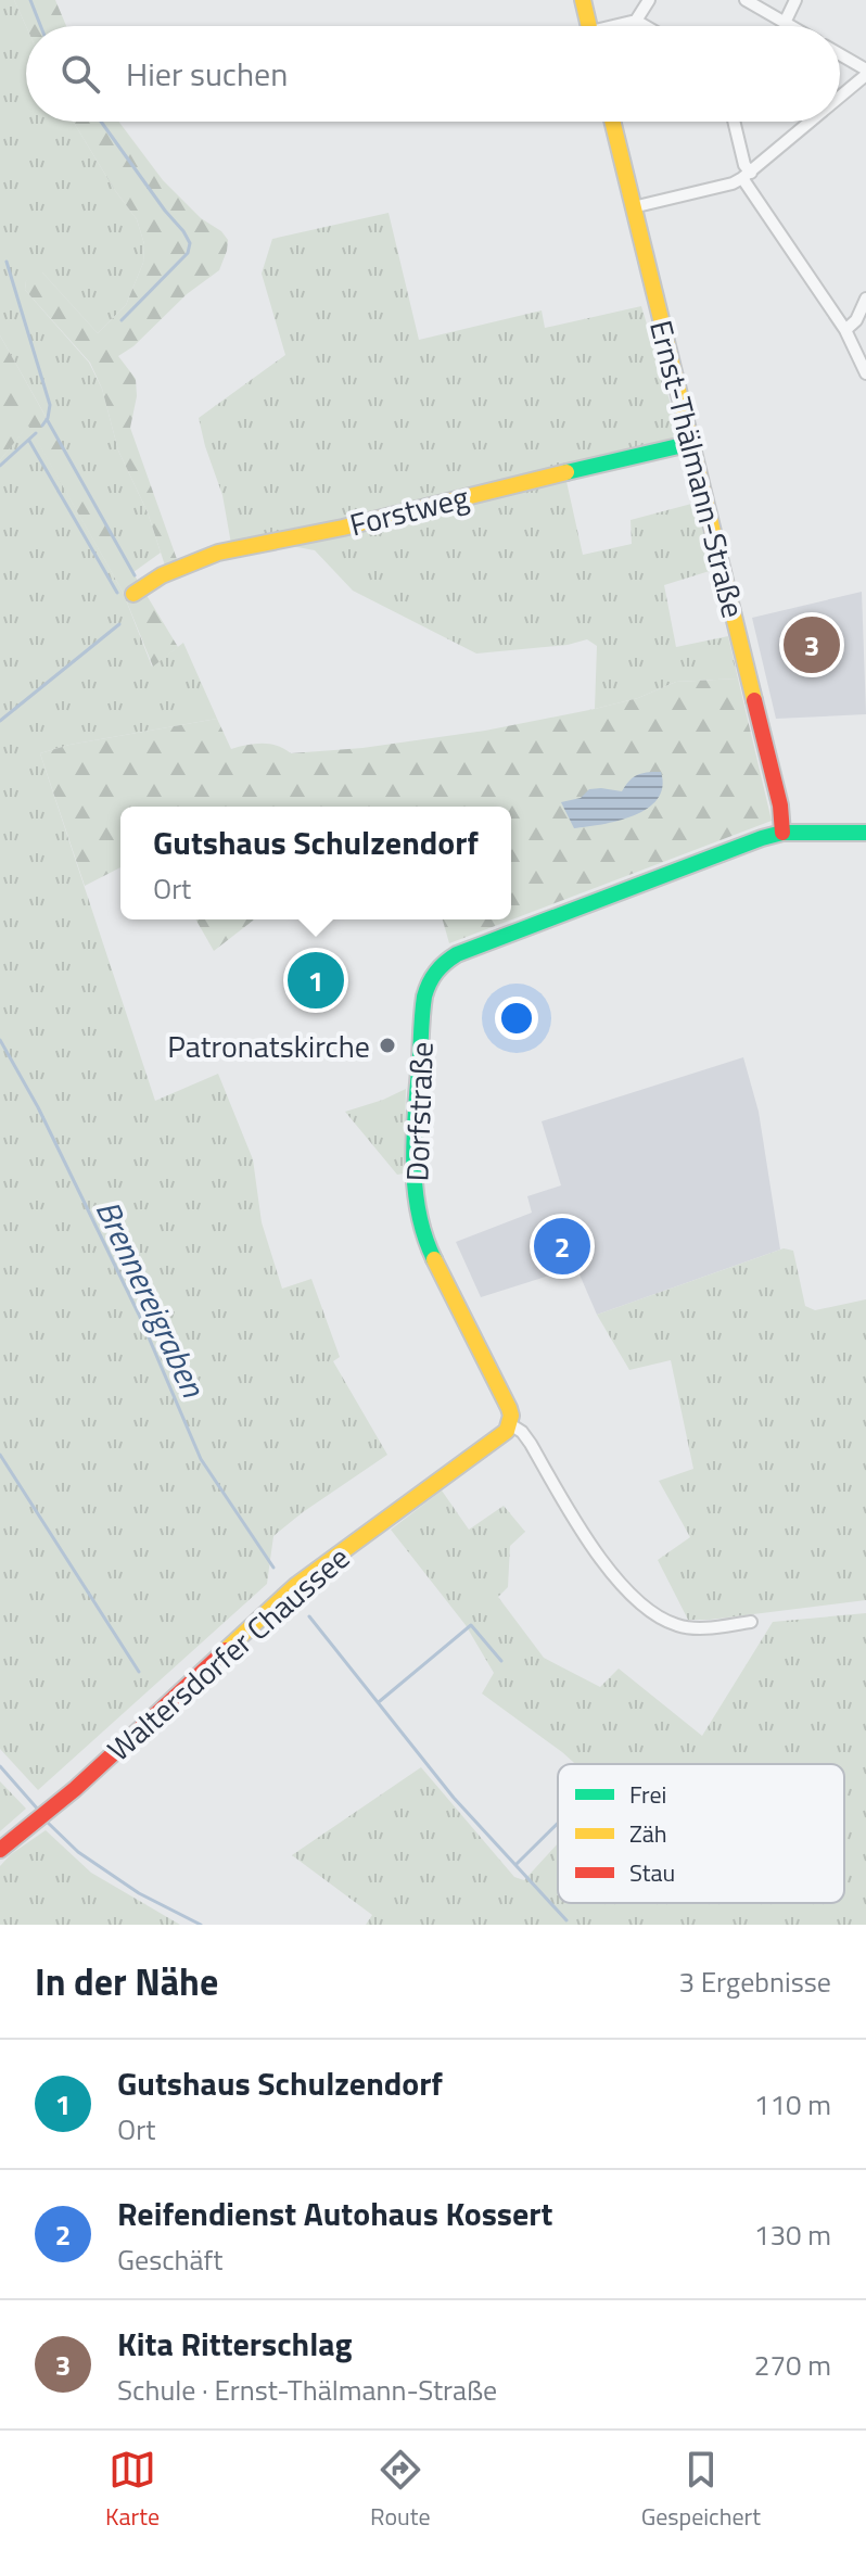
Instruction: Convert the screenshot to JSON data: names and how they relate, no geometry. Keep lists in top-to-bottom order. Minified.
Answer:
{"streets":{"street":["Ernst-Thälmann-Straße","Forstweg","Dorfstraße","Waltersdorfer Chaussee"]},"crossings":[["Ernst-Thälmann-Straße","Forstweg"],["Ernst-Thälmann-Straße","Dorfstraße"],["Dorfstraße","Waltersdorfer Chaussee"]],"water":["Brennereigraben"],"places":["Patronatskirche"],"legend":["Frei","Zäh","Stau"],"page":{"search":"Hier suchen","pins":["3","1","2"],"popup":["Gutshaus Schulzendorf","Ort"],"heading":["In der Nähe","3 Ergebnisse"],"list":[{"mark":"1","name":"Gutshaus Schulzendorf","note":"Ort","value":"110 m"},{"mark":"2","name":"Reifendienst Autohaus Kossert","note":"Geschäft","value":"130 m"},{"mark":"3","name":"Kita Ritterschlag","note":"Schule · Ernst-Thälmann-Straße","value":"270 m"}],"nav":["Karte","Route","Gespeichert"]}}
